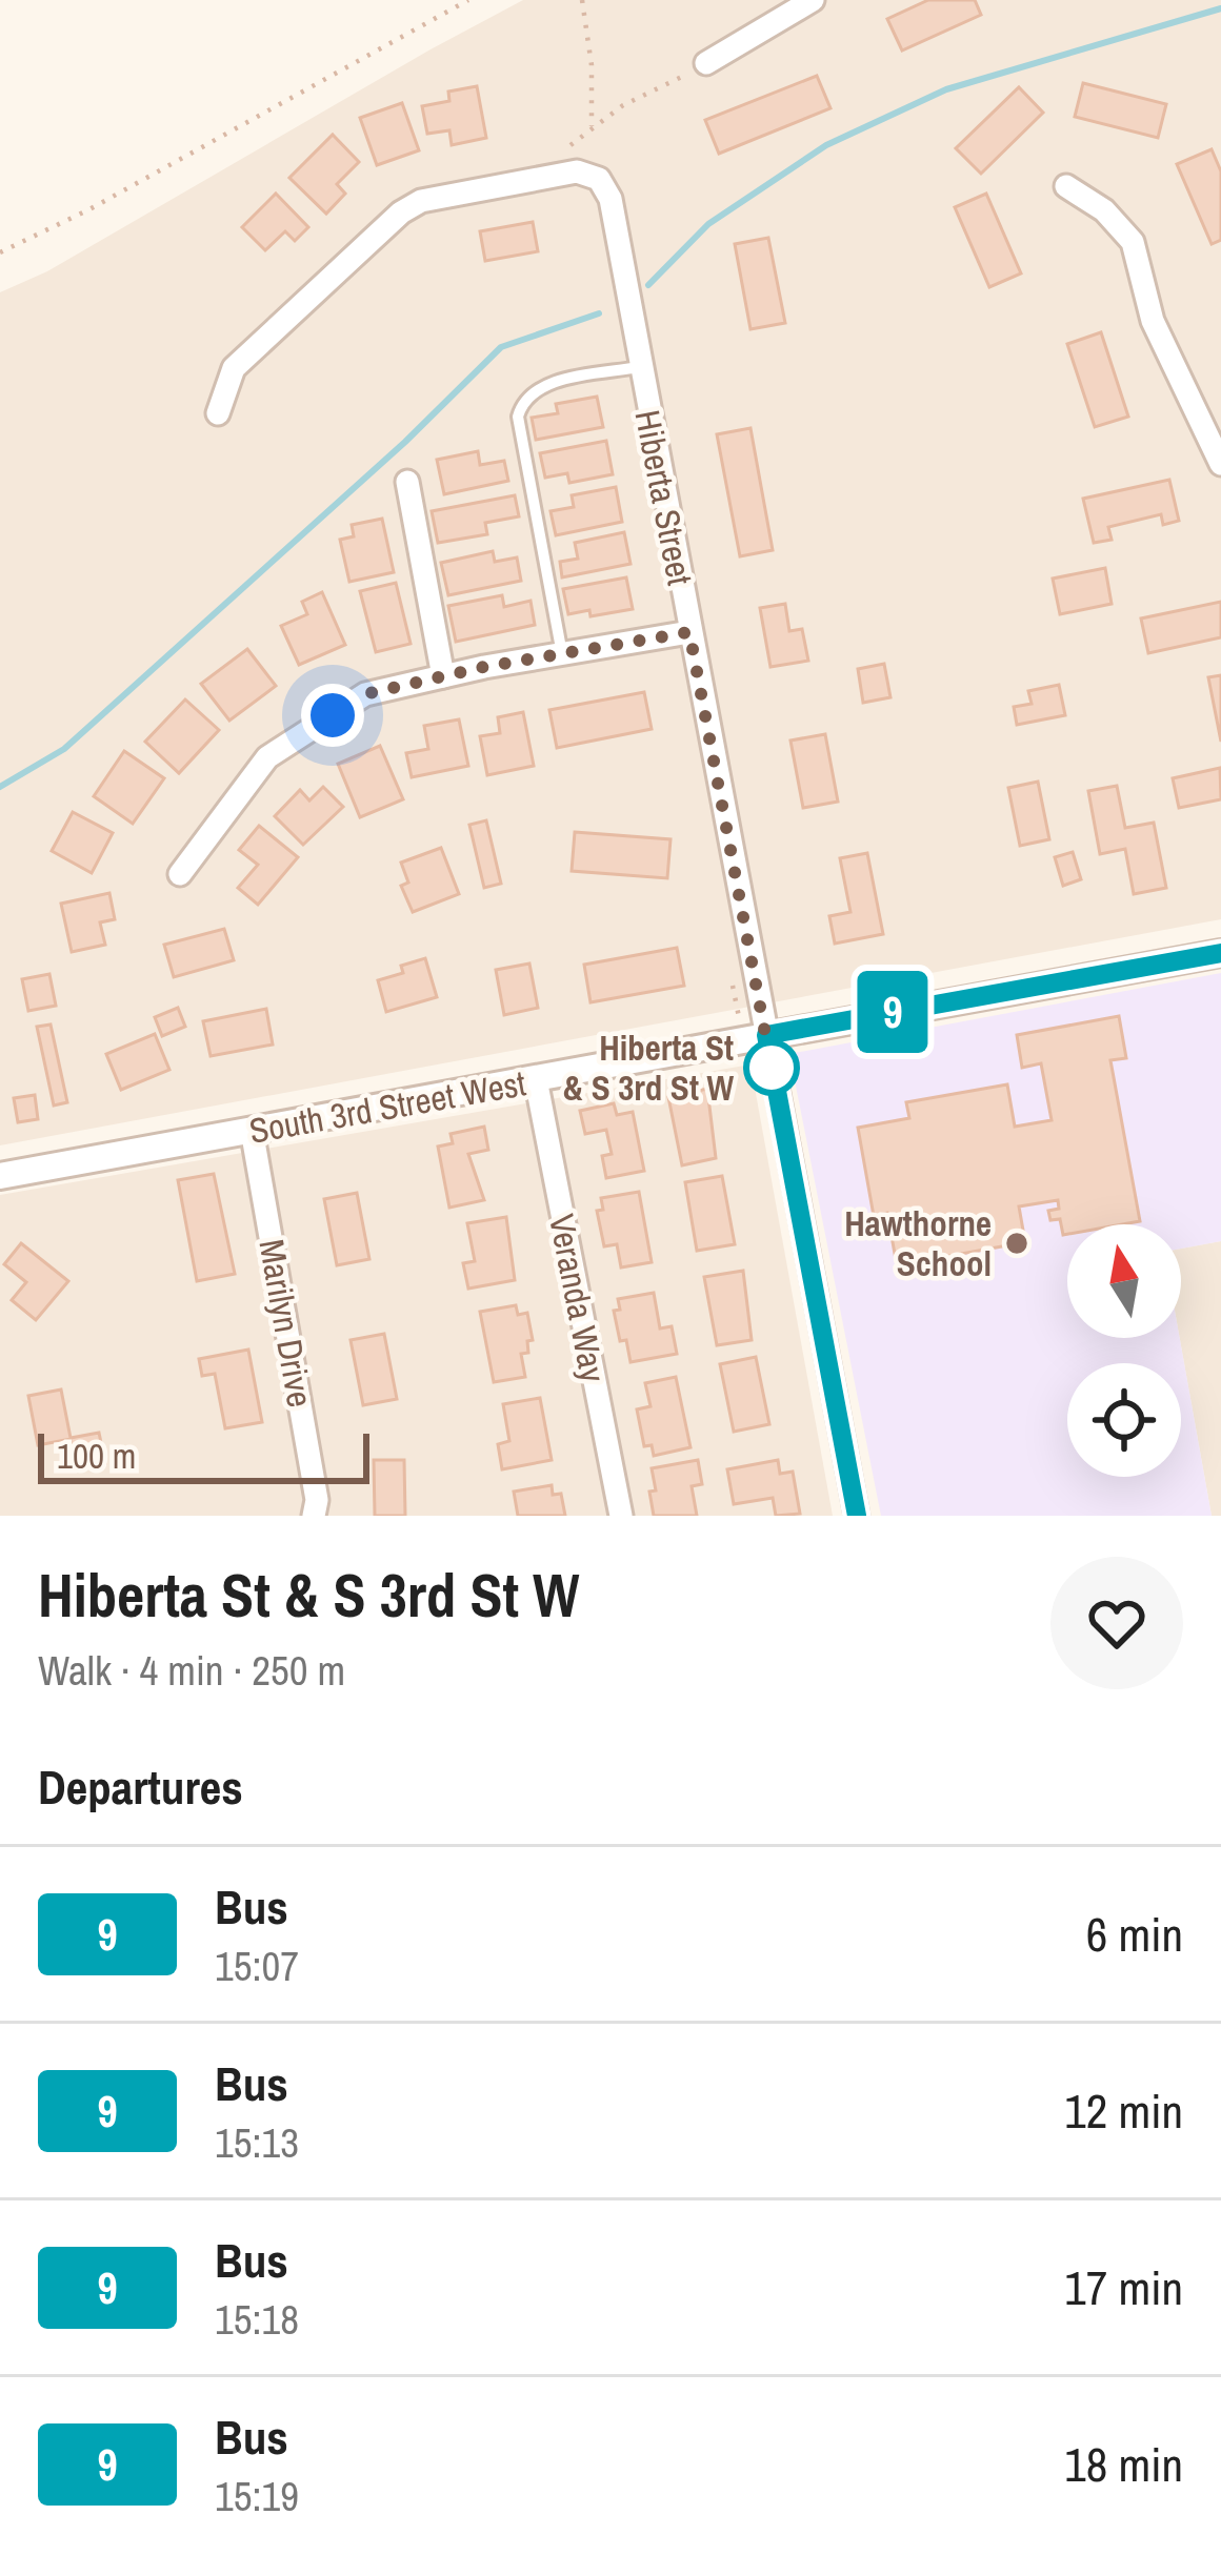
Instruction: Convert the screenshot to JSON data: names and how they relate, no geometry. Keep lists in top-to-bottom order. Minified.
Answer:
{"streets":{"street":["Hiberta Street","South 3rd Street West","Veranda Way","Marilyn Drive"]},"crossings":[["Hiberta Street","South 3rd Street West"],["South 3rd Street West","Veranda Way"],["South 3rd Street West","Marilyn Drive"]],"places":["Hiberta St & S 3rd St W","Hawthorne School"],"lines":["bus line 9"],"scale_bar":"100 m","north":"top","page":{"on_map":"9","scale":"100 m","heading":[["Hiberta St & S 3rd St W","Walk · 4 min · 250 m"],"Departures"],"list":[{"mark":"9","name":"Bus","note":"15:07","value":"6 min"},{"mark":"9","name":"Bus","note":"15:13","value":"12 min"},{"mark":"9","name":"Bus","note":"15:18","value":"17 min"},{"mark":"9","name":"Bus","note":"15:19","value":"18 min"}]}}
